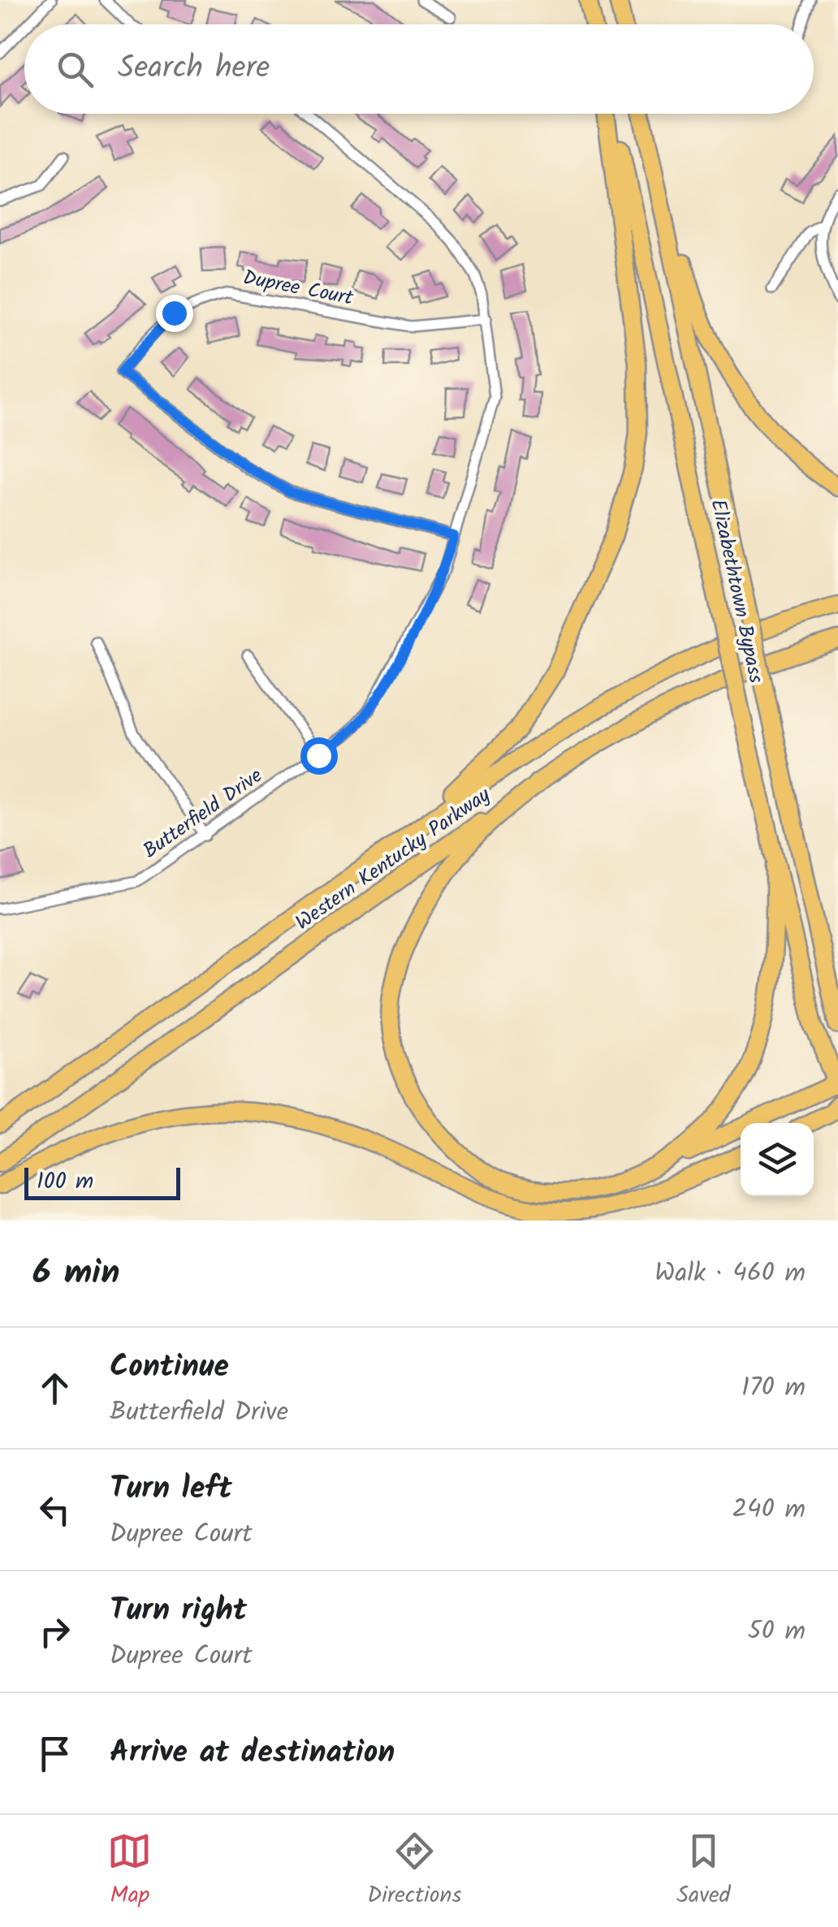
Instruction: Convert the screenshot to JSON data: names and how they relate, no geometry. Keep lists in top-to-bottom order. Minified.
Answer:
{"streets":{"highway":["Elizabethtown Bypass","Western Kentucky Parkway"],"street":["Dupree Court","Butterfield Drive"]},"crossings":[["Dupree Court","Butterfield Drive"]],"scale_bar":"100 m","page":{"search":"Search here","scale":"100 m","heading":["6 min","Walk · 460 m"],"list":[["Continue","Butterfield Drive","170 m"],["Turn left","Dupree Court","240 m"],["Turn right","Dupree Court","50 m"],"Arrive at destination"],"nav":["Map","Directions","Saved"]}}
